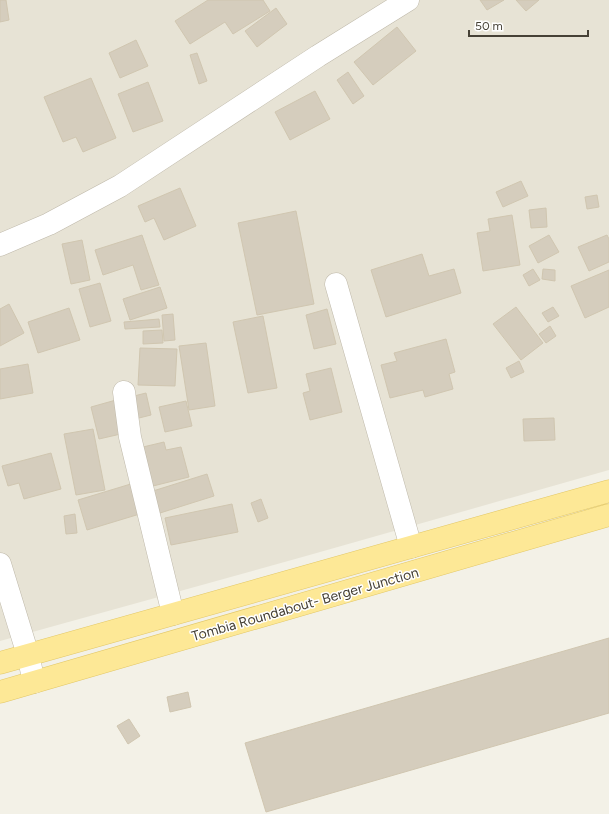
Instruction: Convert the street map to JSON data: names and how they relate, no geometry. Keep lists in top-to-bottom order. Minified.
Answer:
{"streets":{"main road":["Tombia Roundabout- Berger Junction"]},"scale_bar":"50 m"}
